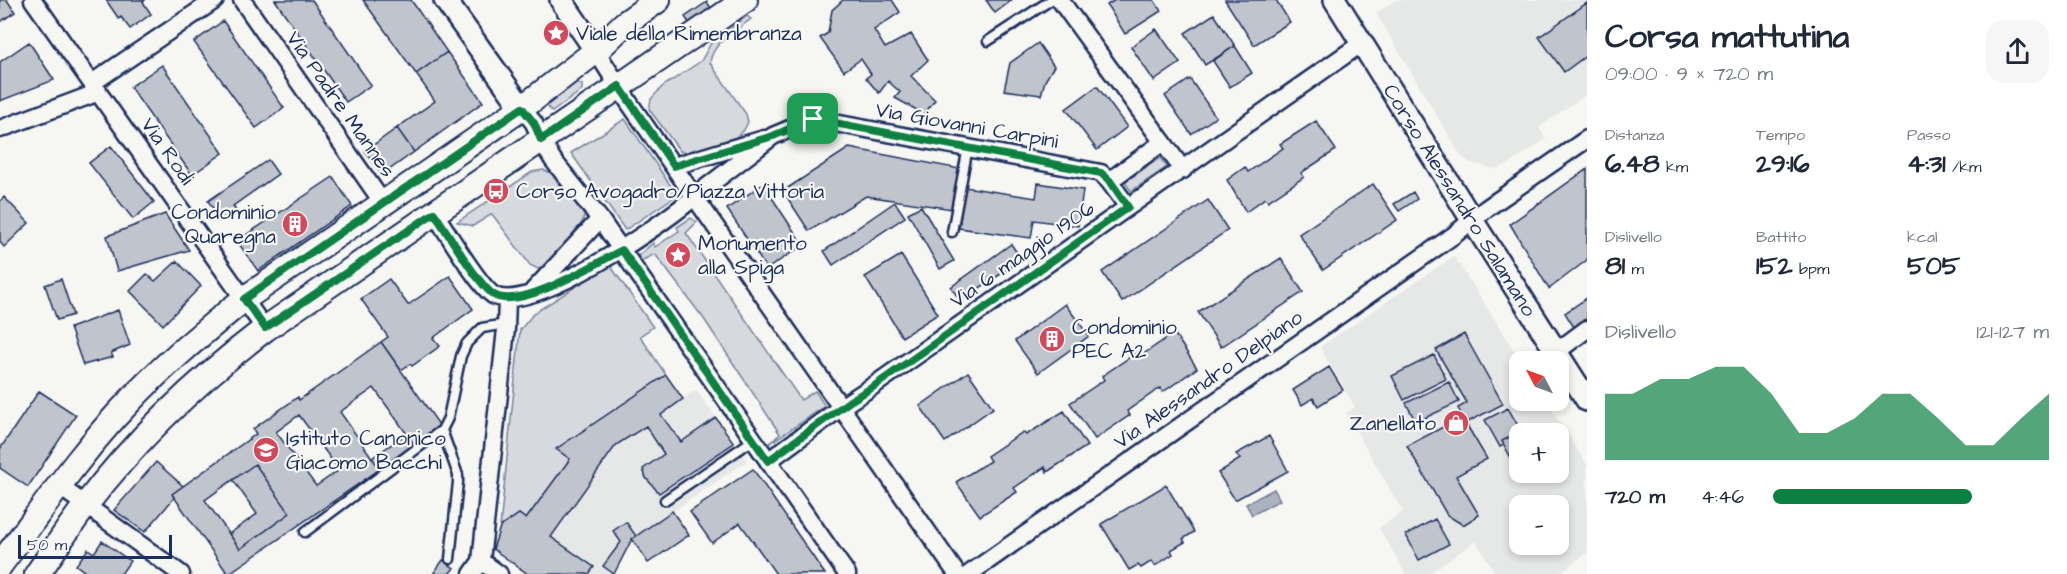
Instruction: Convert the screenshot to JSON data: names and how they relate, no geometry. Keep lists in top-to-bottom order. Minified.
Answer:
{"streets":{"street":["Via Padre Mannes","Via Giovanni Carpini","Via Rodi","Corso Alessandro Salamano","Via 6 maggio 1906","Via Alessandro Delpiano"]},"crossings":[["Corso Alessandro Salamano","Via 6 maggio 1906"],["Corso Alessandro Salamano","Via Alessandro Delpiano"]],"places":{"place":["Viale della Rimembranza","Monumento alla Spiga"],"bus stop":["Corso Avogadro/Piazza Vittoria"],"building":["Condominio Quaregna","Condominio PEC A2"],"shop":["Zanellato"],"school or university":["Istituto Canonico Giacomo Bacchi"]},"scale_bar":"50 m","north":"top left","page":{"heading":["Corsa mattutina","09:00 · 9 × 720 m"],"stats":[["Distanza","6.48 km"],["Tempo","29:16"],["Passo","4:31 /km"],["Dislivello","81 m"],["Battito","152 bpm"],["kcal","505"]],"chart":["Dislivello","121–127 m"],"map_buttons":["+","−"],"list":[{"name":"720 m","note":"4:46"}],"scale":"50 m"}}
